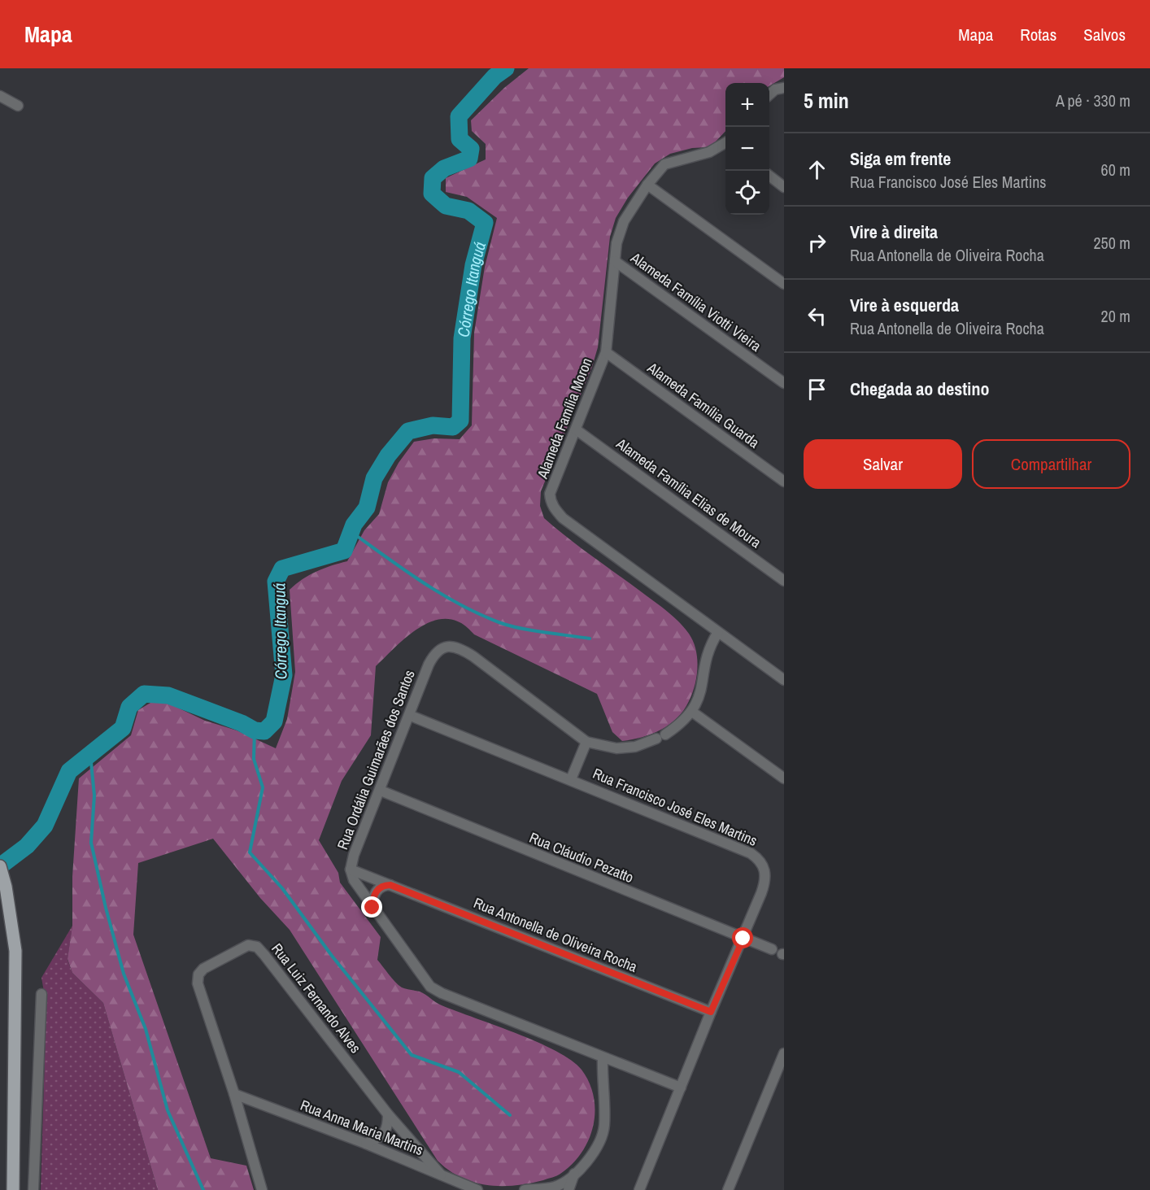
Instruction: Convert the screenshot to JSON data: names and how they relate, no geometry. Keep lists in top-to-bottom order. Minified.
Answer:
{"streets":{"street":["Alameda Família Viotti Vieira","Alameda Família Guarda","Alameda Família Moron","Alameda Família Elias de Moura","Rua Ordália Guimarães dos Santos","Rua Francisco José Eles Martins","Rua Cláudio Pezatto","Rua Antonella de Oliveira Rocha","Rua Luiz Fernando Alves","Rua Anna Maria Martins"]},"crossings":[["Alameda Família Viotti Vieira","Alameda Família Moron"],["Alameda Família Guarda","Alameda Família Moron"],["Alameda Família Moron","Alameda Família Elias de Moura"],["Rua Ordália Guimarães dos Santos","Rua Francisco José Eles Martins"],["Rua Ordália Guimarães dos Santos","Rua Cláudio Pezatto"],["Rua Ordália Guimarães dos Santos","Rua Antonella de Oliveira Rocha"],["Rua Francisco José Eles Martins","Rua Cláudio Pezatto"],["Rua Francisco José Eles Martins","Rua Antonella de Oliveira Rocha"],["Rua Luiz Fernando Alves","Rua Anna Maria Martins"]],"water":["Córrego Itanguá"],"page":{"header":"Mapa","nav":["Mapa","Rotas","Salvos"],"heading":["5 min","A pé · 330 m"],"map_buttons":["+","−"],"list":[["Siga em frente","Rua Francisco José Eles Martins","60 m"],["Vire à direita","Rua Antonella de Oliveira Rocha","250 m"],["Vire à esquerda","Rua Antonella de Oliveira Rocha","20 m"],"Chegada ao destino"],"buttons":["Salvar","Compartilhar"]}}
